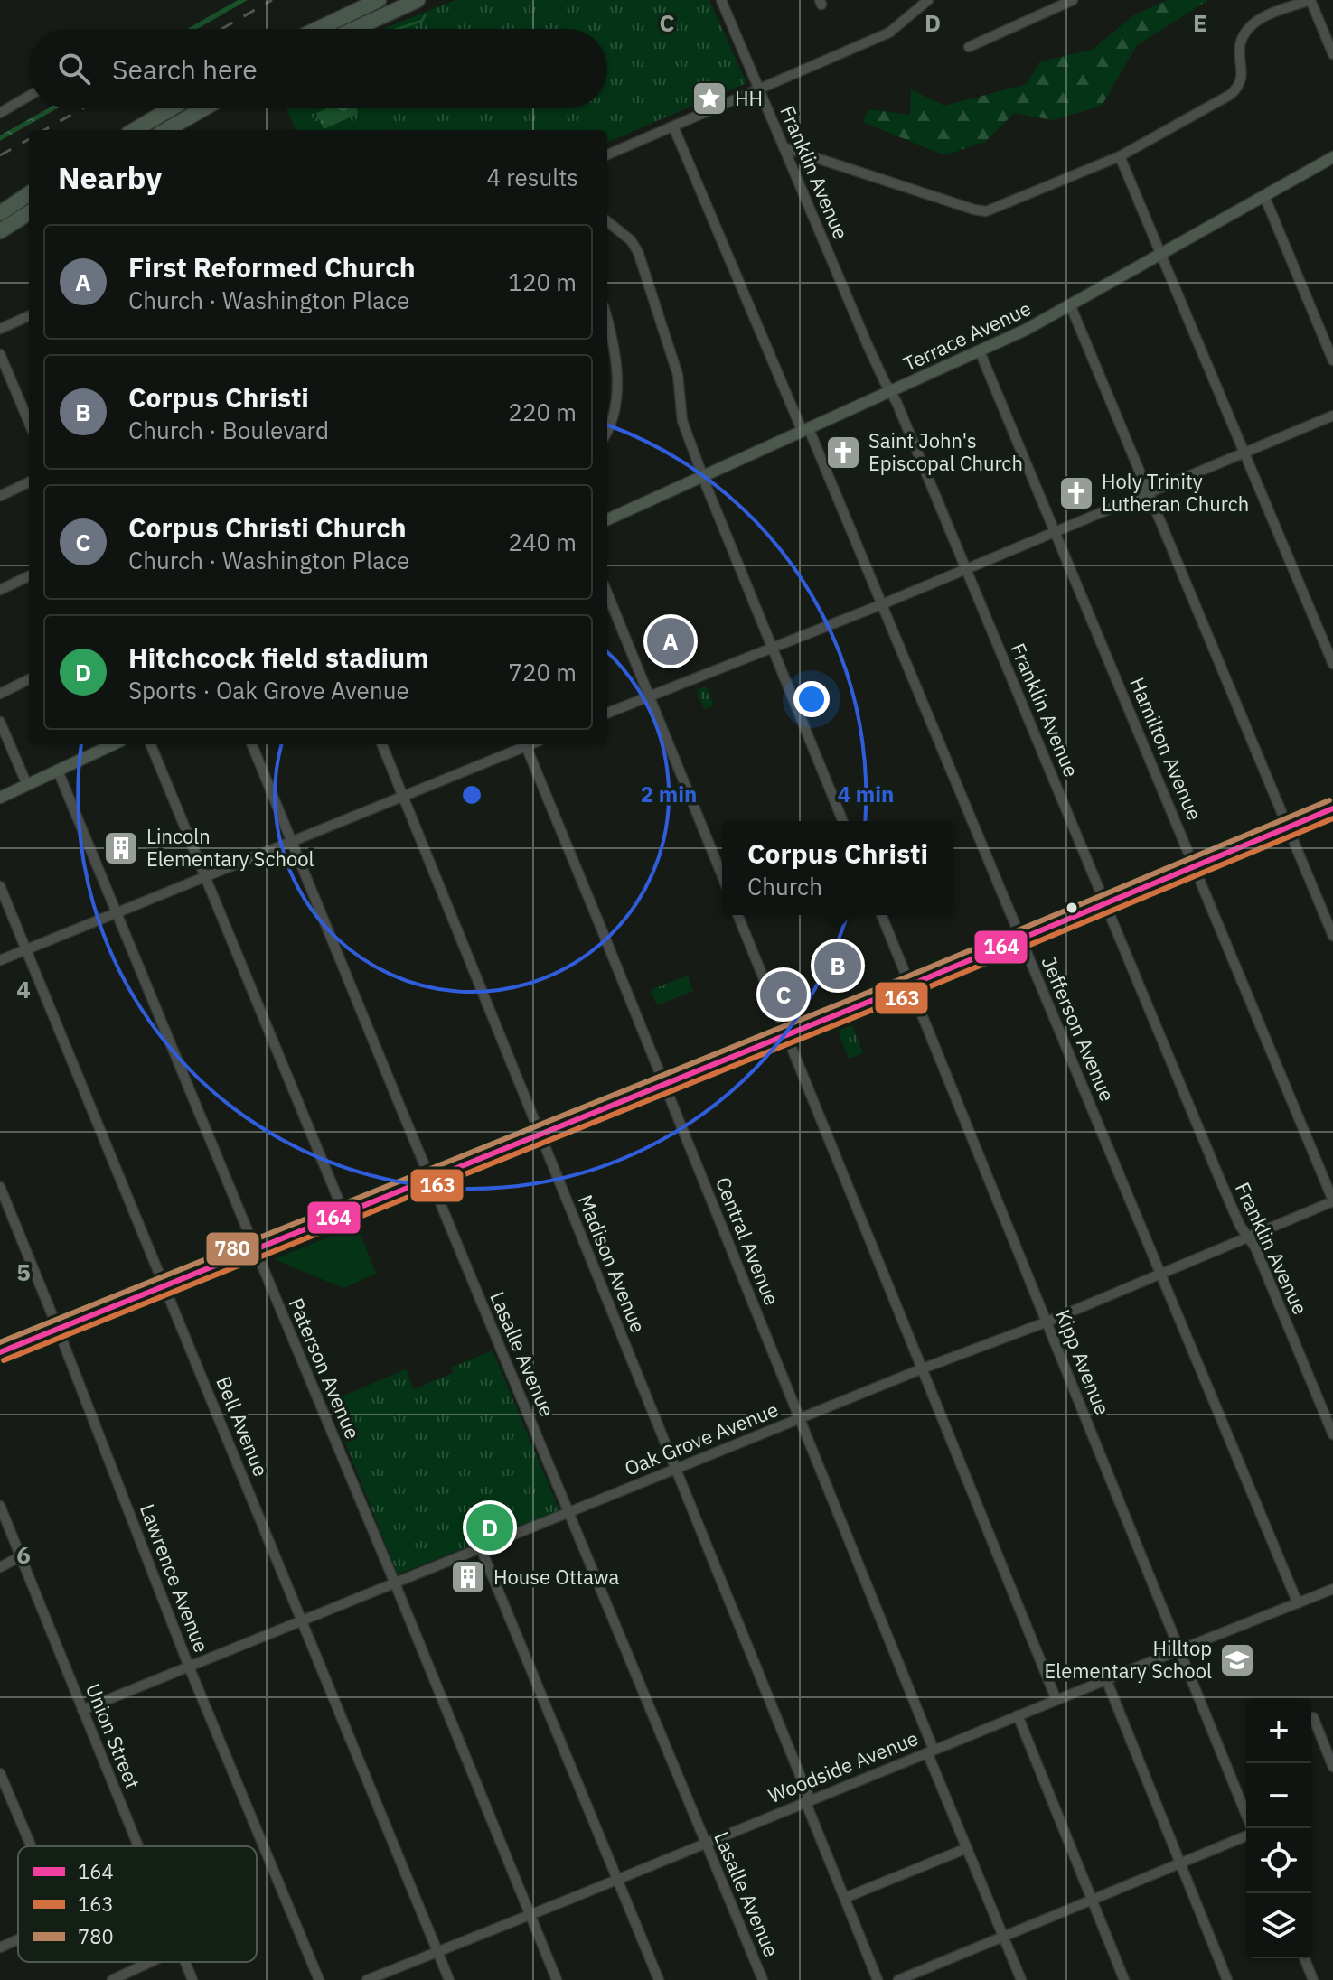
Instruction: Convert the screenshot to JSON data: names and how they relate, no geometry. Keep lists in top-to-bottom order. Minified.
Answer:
{"streets":{"main road":["Terrace Avenue"],"street":["Franklin Avenue","Hamilton Avenue","Jefferson Avenue","Central Avenue","Madison Avenue","Lasalle Avenue","Kipp Avenue","Paterson Avenue","Bell Avenue","Oak Grove Avenue","Lawrence Avenue","Union Street","Woodside Avenue"]},"crossings":[["Franklin Avenue","Terrace Avenue"],["Franklin Avenue","Oak Grove Avenue"],["Terrace Avenue","Hamilton Avenue"],["Terrace Avenue","Jefferson Avenue"],["Hamilton Avenue","Oak Grove Avenue"],["Jefferson Avenue","Oak Grove Avenue"],["Jefferson Avenue","Woodside Avenue"],["Central Avenue","Oak Grove Avenue"],["Central Avenue","Woodside Avenue"],["Madison Avenue","Oak Grove Avenue"],["Madison Avenue","Woodside Avenue"],["Lasalle Avenue","Oak Grove Avenue"],["Lasalle Avenue","Woodside Avenue"],["Kipp Avenue","Oak Grove Avenue"],["Kipp Avenue","Woodside Avenue"],["Paterson Avenue","Oak Grove Avenue"],["Paterson Avenue","Woodside Avenue"],["Bell Avenue","Oak Grove Avenue"],["Bell Avenue","Woodside Avenue"],["Oak Grove Avenue","Lawrence Avenue"],["Oak Grove Avenue","Union Street"]],"places":{"place":["HH"],"church":["Saint John's Episcopal Church","Holy Trinity Lutheran Church"],"building":["Lincoln Elementary School","House Ottawa"],"school or university":["Hilltop Elementary School"]},"lines":["transit line 780","transit line 164","transit line 163"],"legend":["164","163","780"],"page":{"search":"Search here","heading":["Nearby","4 results"],"list":[{"mark":"A","name":"First Reformed Church","note":"Church · Washington Place","value":"120 m"},{"mark":"B","name":"Corpus Christi","note":"Church · Boulevard","value":"220 m"},{"mark":"C","name":"Corpus Christi Church","note":"Church · Washington Place","value":"240 m"},{"mark":"D","name":"Hitchcock field stadium","note":"Sports · Oak Grove Avenue","value":"720 m"}],"pins":["A","B","C","D"],"popup":["Corpus Christi","Church"],"map_buttons":["+","−"]},"grid":{"columns":["C","D","E"],"rows":["4","5","6"]},"rings":["2 min","4 min"]}
